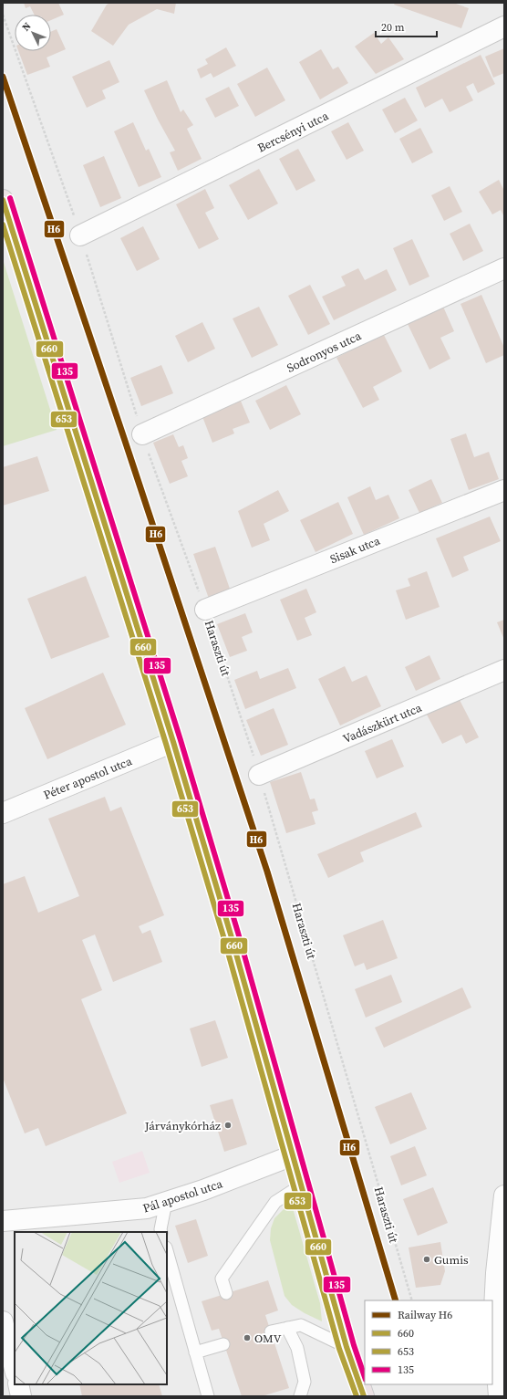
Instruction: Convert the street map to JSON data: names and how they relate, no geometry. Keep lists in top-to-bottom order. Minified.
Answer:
{"streets":{"street":["Bercsényi utca","Sodronyos utca","Sisak utca","Vadászkürt utca","Péter apostol utca","Pál apostol utca"],"path":["Haraszti út"]},"crossings":[["Bercsényi utca","Haraszti út"],["Sodronyos utca","Haraszti út"],["Sisak utca","Haraszti út"],["Haraszti út","Vadászkürt utca"]],"places":["Járványkórház","Gumis","OMV"],"lines":["rail line H6","transit line 135","transit line 660","transit line 653"],"legend":["Railway H6","660","653","135"],"scale_bar":"20 m","north":"top left"}
